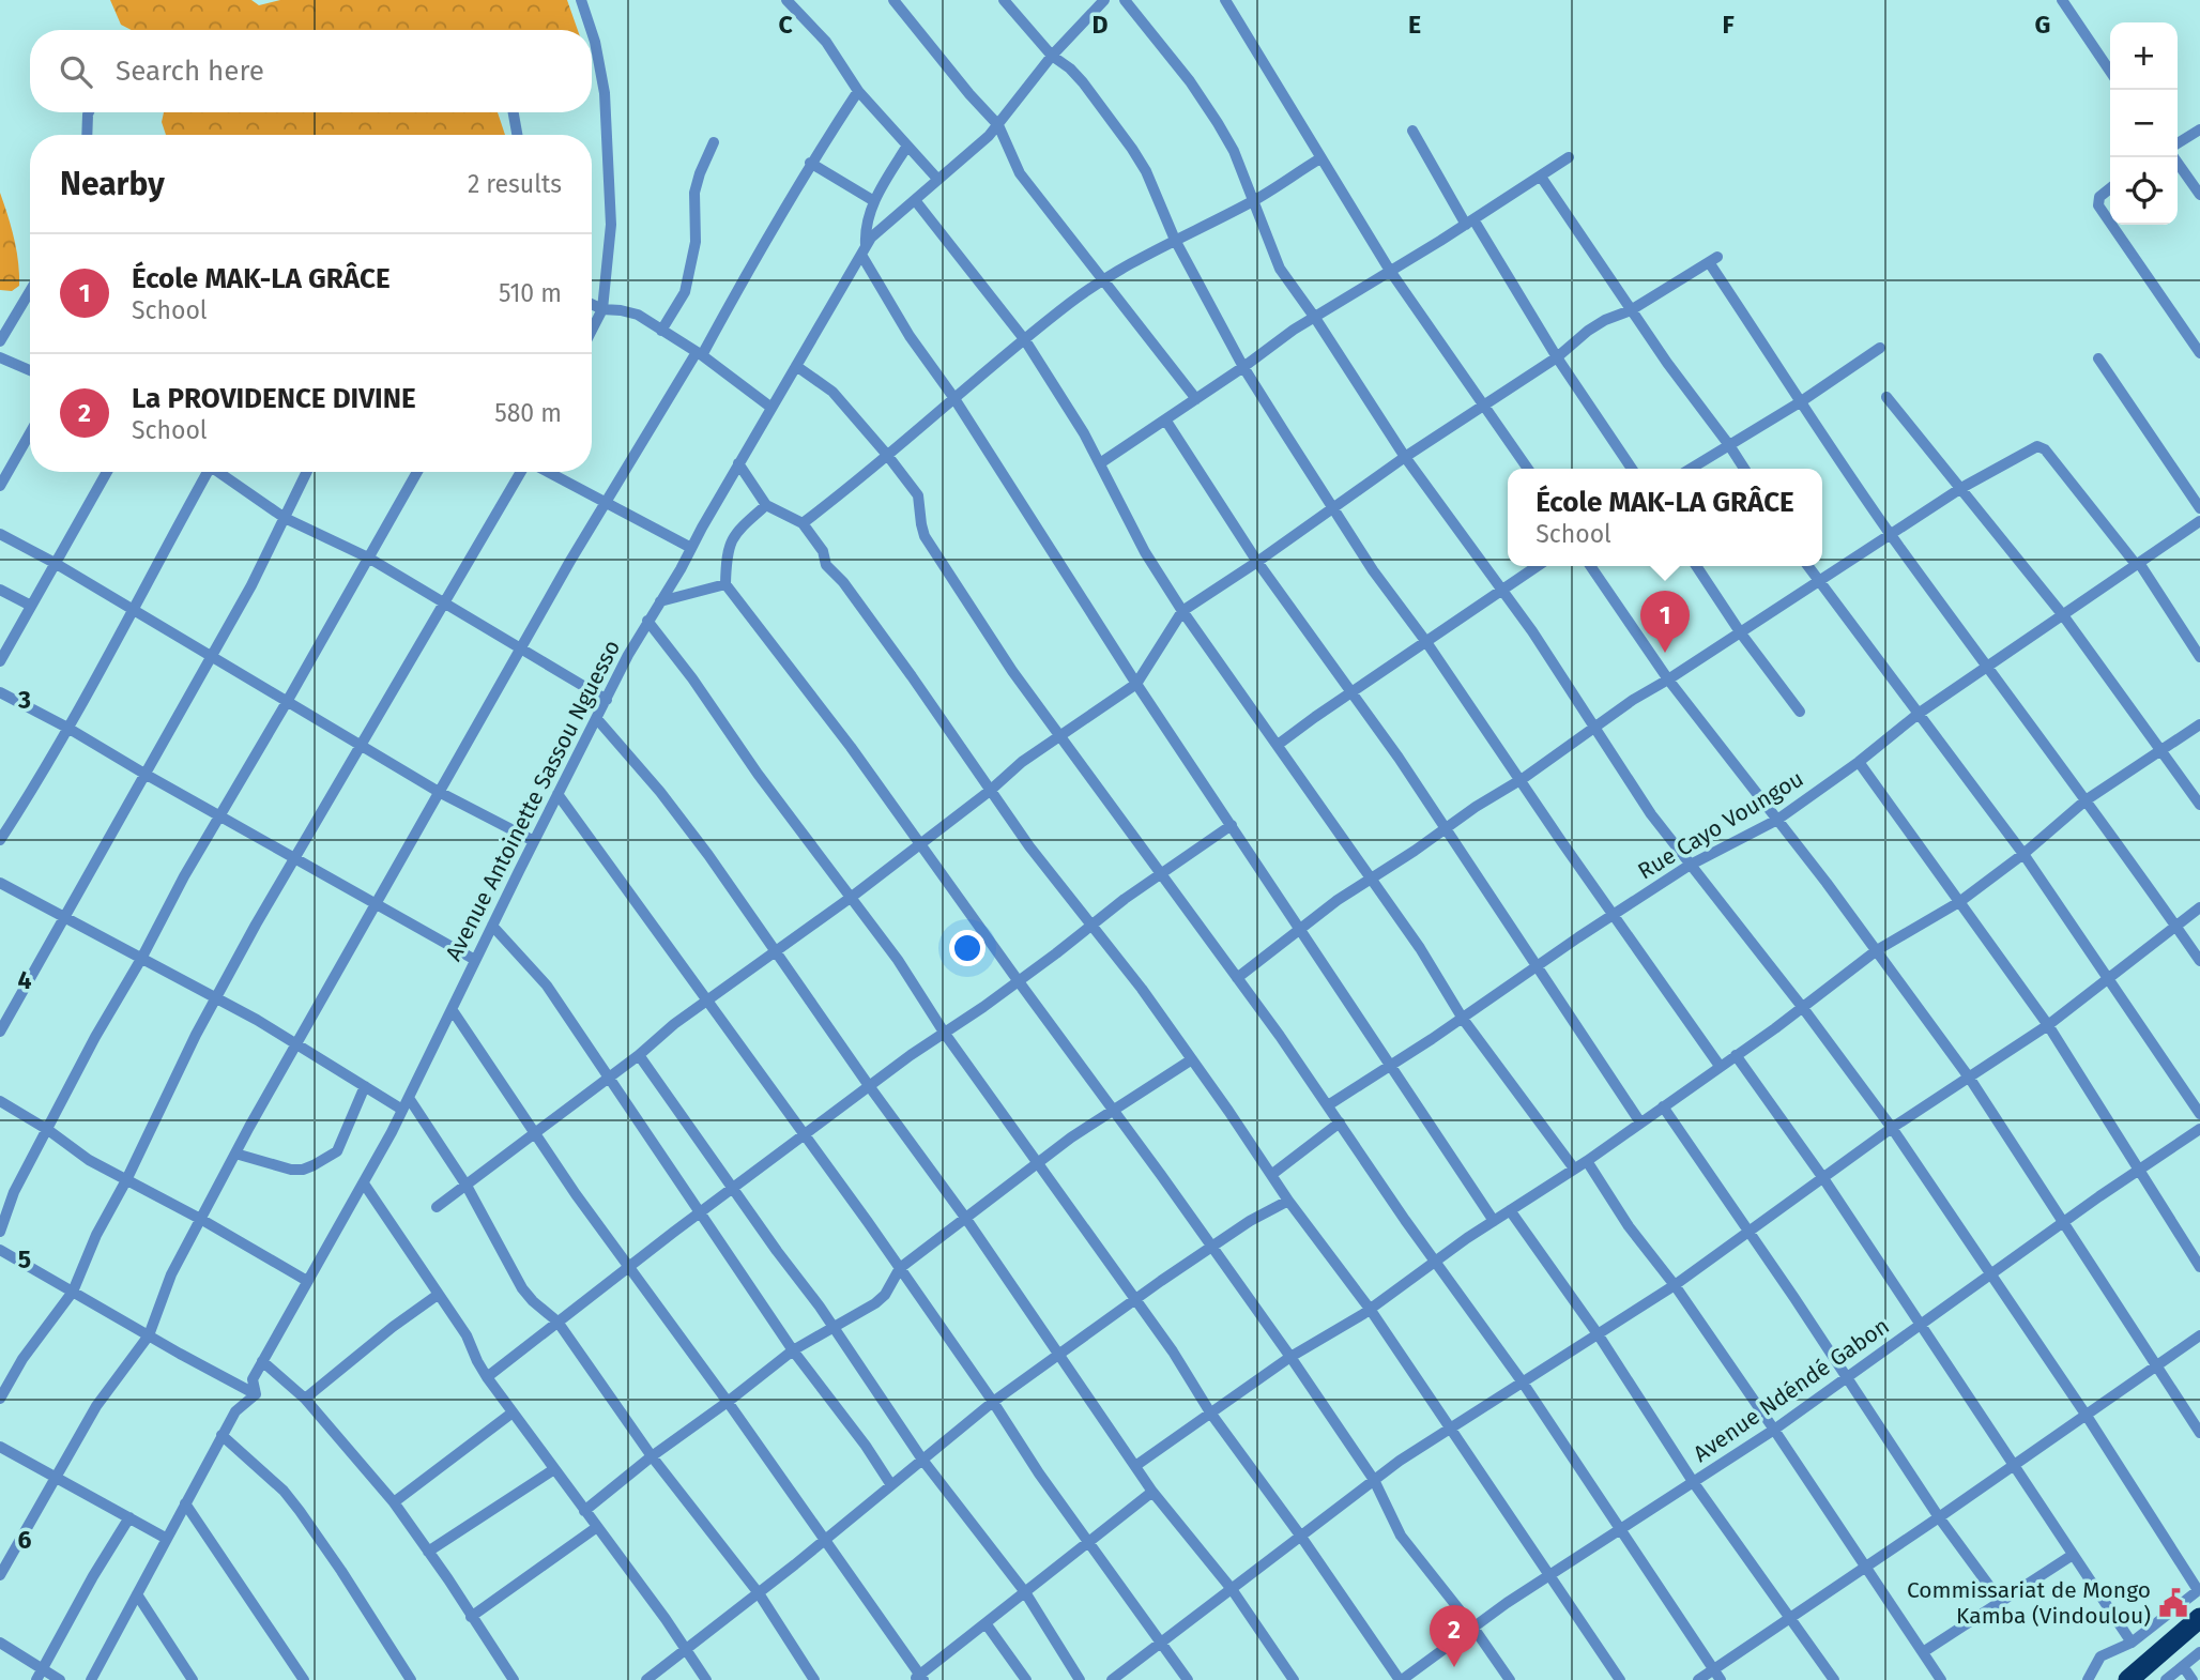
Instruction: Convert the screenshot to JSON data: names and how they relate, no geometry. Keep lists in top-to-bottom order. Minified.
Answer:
{"streets":{"street":["Avenue Antoinette Sassou Nguesso","Rue Cayo Voungou","Avenue Ndéndé Gabon"]},"places":{"public building":["Commissariat de Mongo Kamba (Vindoulou)"]},"page":{"map_buttons":["+","−"],"search":"Search here","heading":["Nearby","2 results"],"list":[{"mark":"1","name":"École MAK-LA GRÂCE","note":"School","value":"510 m"},{"mark":"2","name":"La PROVIDENCE DIVINE","note":"School","value":"580 m"}],"popup":["École MAK-LA GRÂCE","School"],"pins":["1","2"]},"grid":{"columns":["C","D","E","F","G"],"rows":["3","4","5","6"]}}
